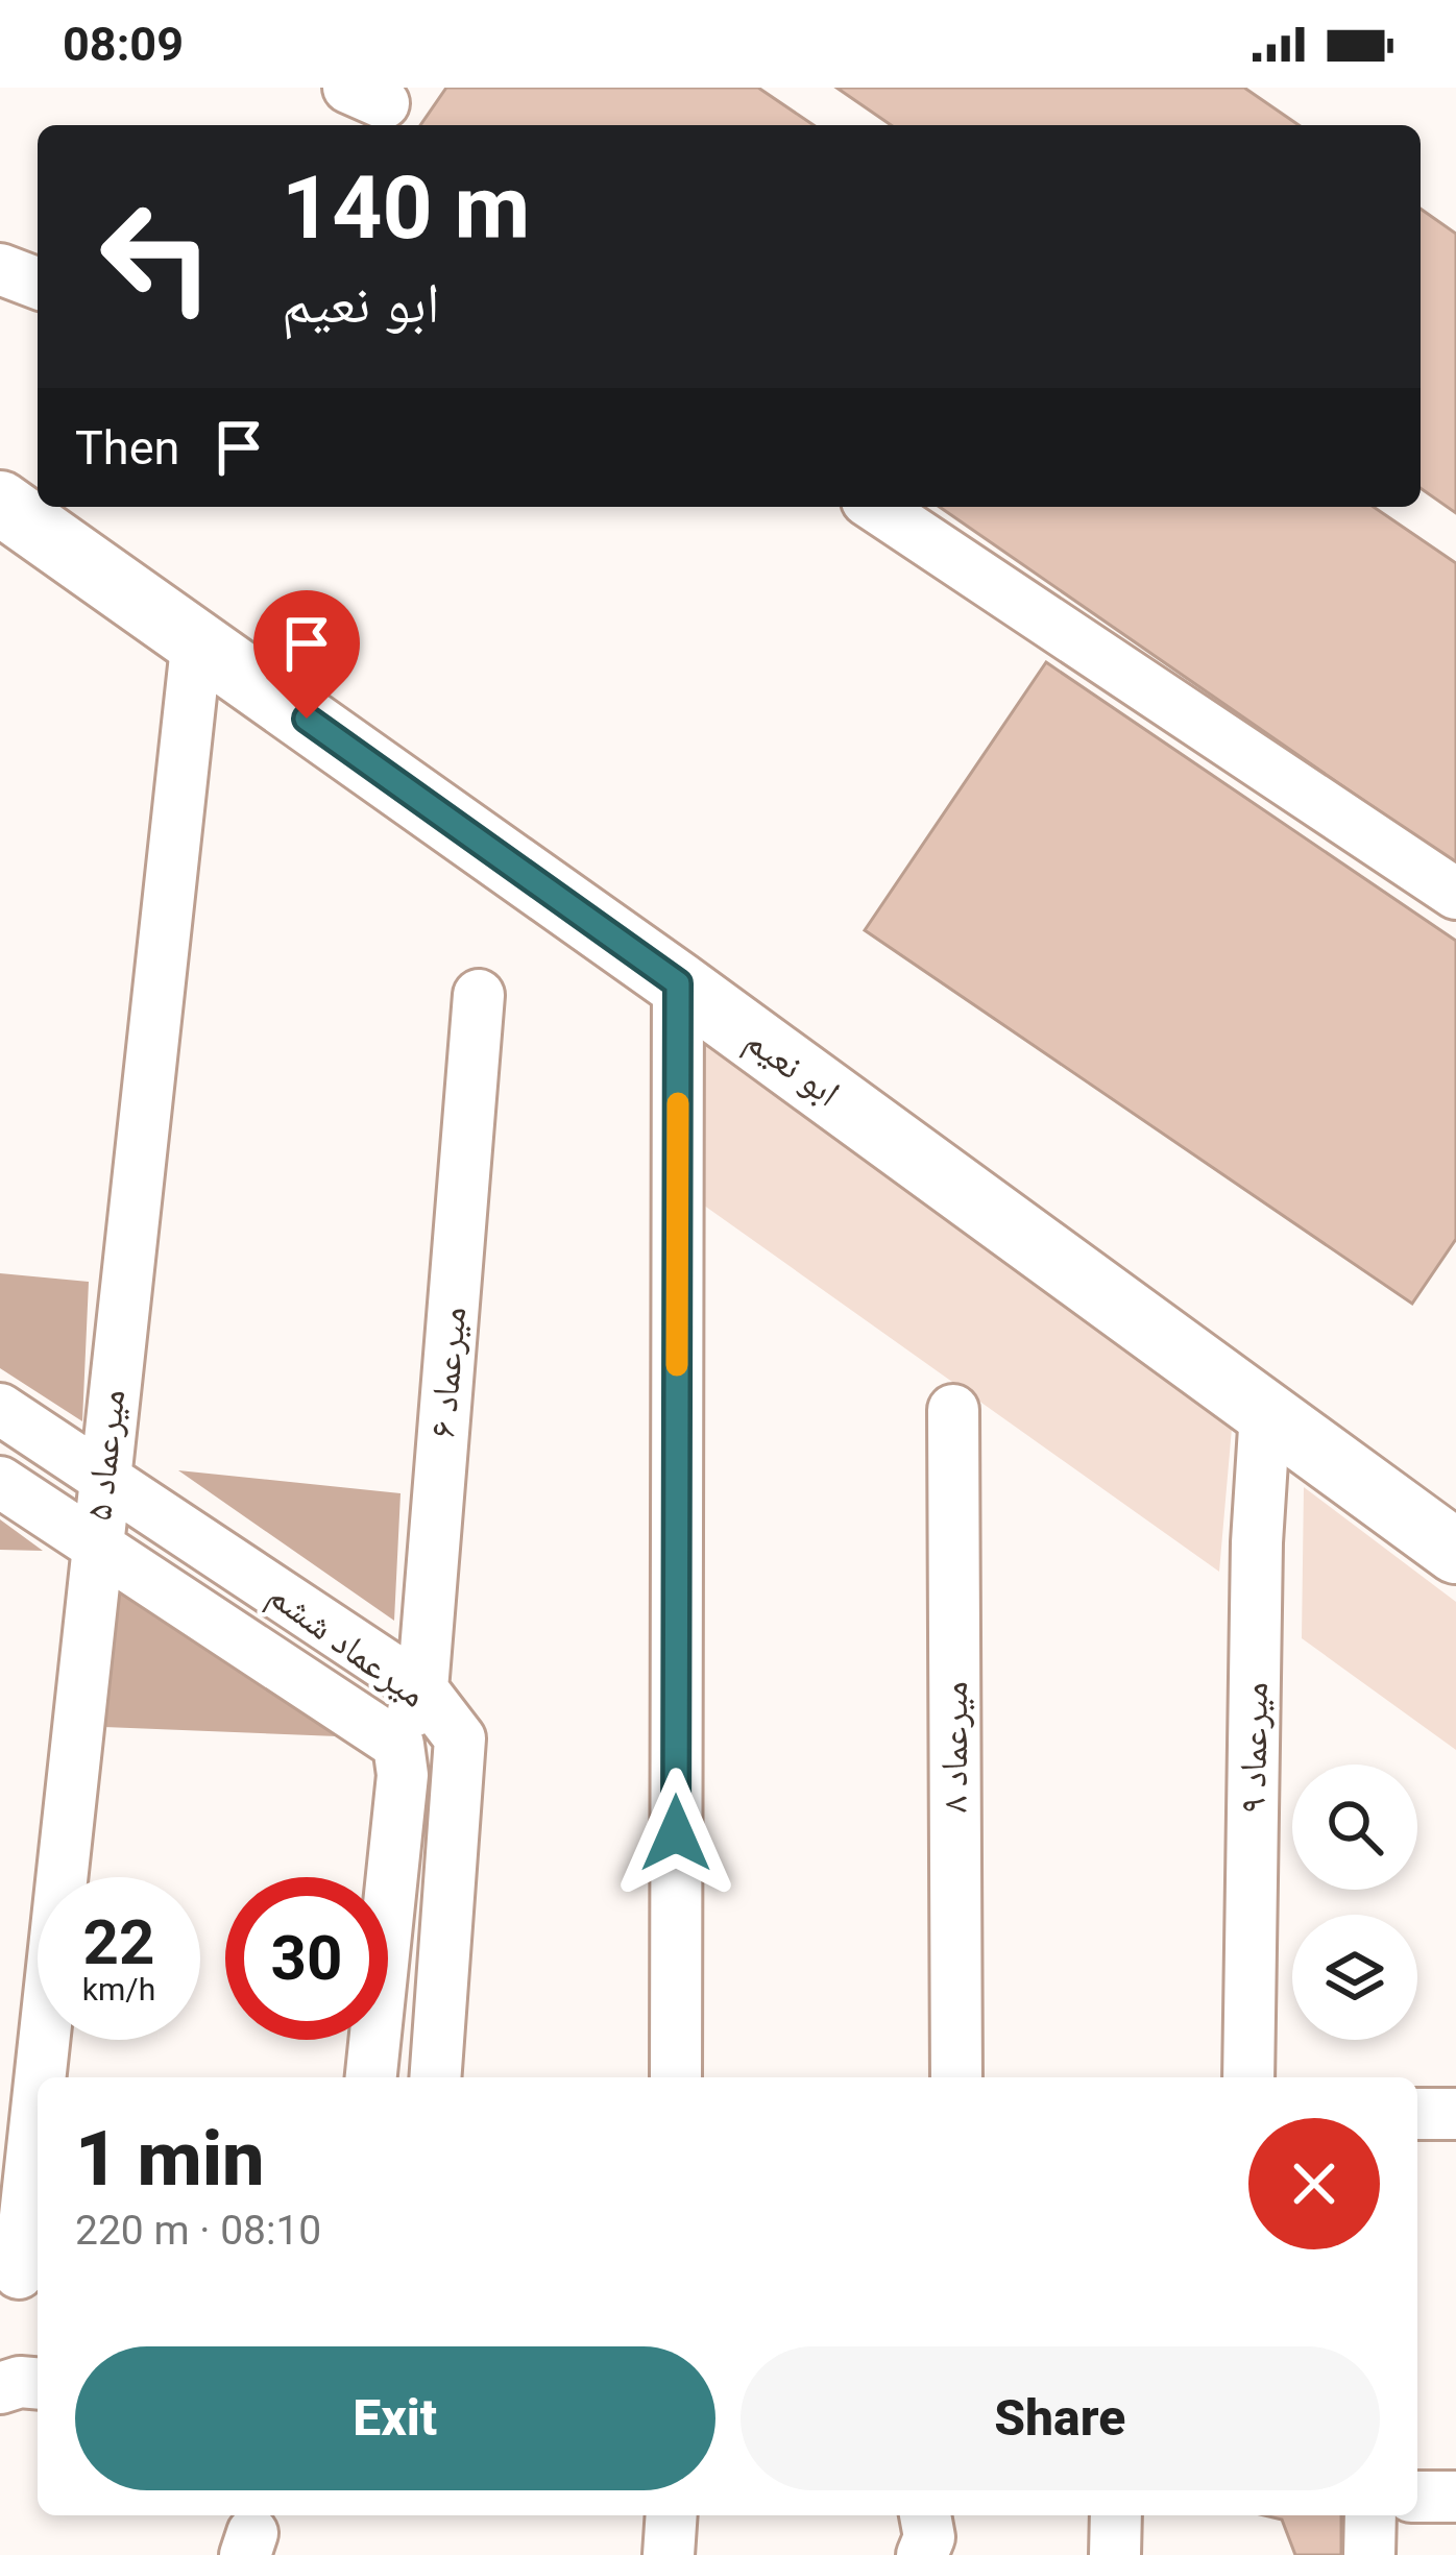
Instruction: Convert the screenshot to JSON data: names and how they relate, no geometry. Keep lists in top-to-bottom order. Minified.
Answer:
{"streets":{"main road":["ابو نعیم"],"street":["میرعماد ۶","میرعماد ۵","میرعماد ششم","میرعماد ۸","میرعماد ۹"]},"crossings":[["ابو نعیم","میرعماد ۵"],["ابو نعیم","میرعماد ۹"],["میرعماد ۶","میرعماد ششم"],["میرعماد ۵","میرعماد ششم"]],"page":{"status":"08:09","turn":["140 m","ابو نعیم"],"then":"Then","speed":"22 km/h","limit":"30","heading":["1 min","220 m · 08:10"],"buttons":["Exit","Share"]}}
